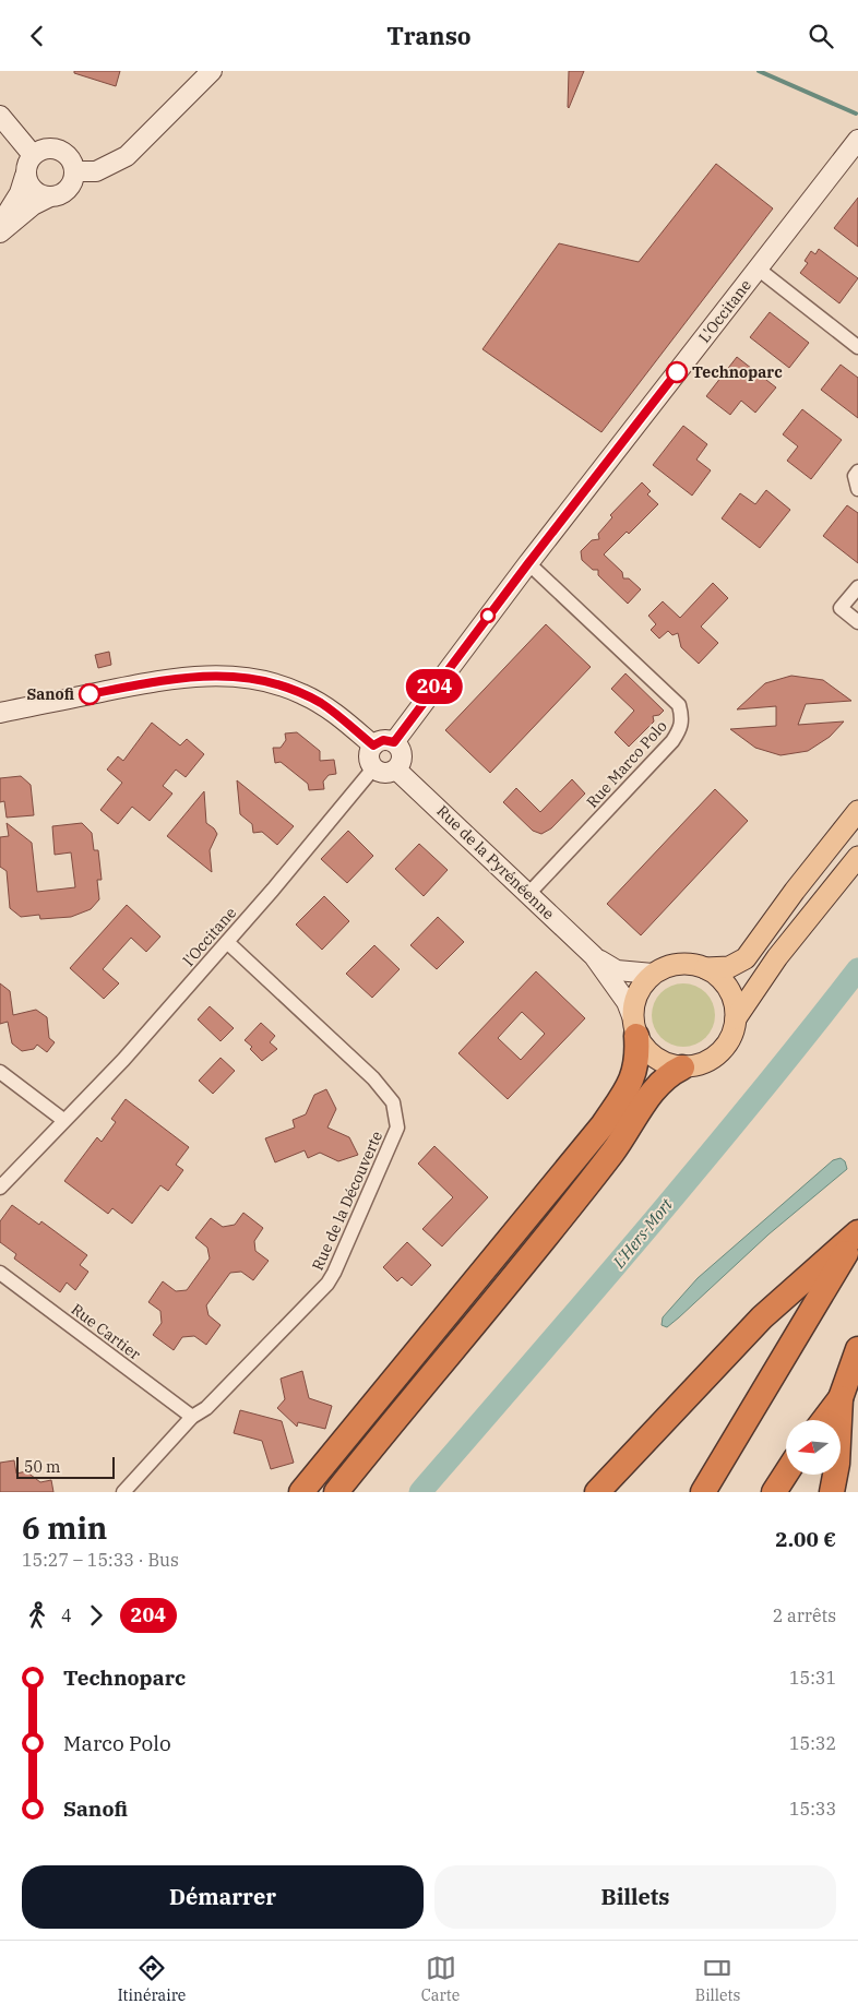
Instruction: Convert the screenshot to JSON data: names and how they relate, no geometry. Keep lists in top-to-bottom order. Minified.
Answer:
{"streets":{"street":["L'Occitane","Rue Marco Polo","Rue de la Pyrénéenne","l'Occitane","Rue de la Découverte","Rue Cartier"]},"crossings":[["L'Occitane","Rue Marco Polo"],["L'Occitane","Rue de la Pyrénéenne"],["L'Occitane","l'Occitane"],["Rue Marco Polo","Rue de la Pyrénéenne"],["Rue de la Pyrénéenne","l'Occitane"],["l'Occitane","Rue de la Découverte"],["Rue de la Découverte","Rue Cartier"]],"water":["L'Hers-Mort"],"places":["Technoparc","Sanofi"],"lines":["bus line 204"],"scale_bar":"50 m","north":"left","page":{"header":"Transo","on_map":"204","scale":"50 m","heading":["6 min","15:27 – 15:33 · Bus","2.00 €"],"legs":["4","204","2 arrêts"],"list":[{"name":"Technoparc","value":"15:31"},{"name":"Marco Polo","value":"15:32"},{"name":"Sanofi","value":"15:33"}],"buttons":["Démarrer","Billets"],"tabs":["Itinéraire","Carte","Billets"]}}
